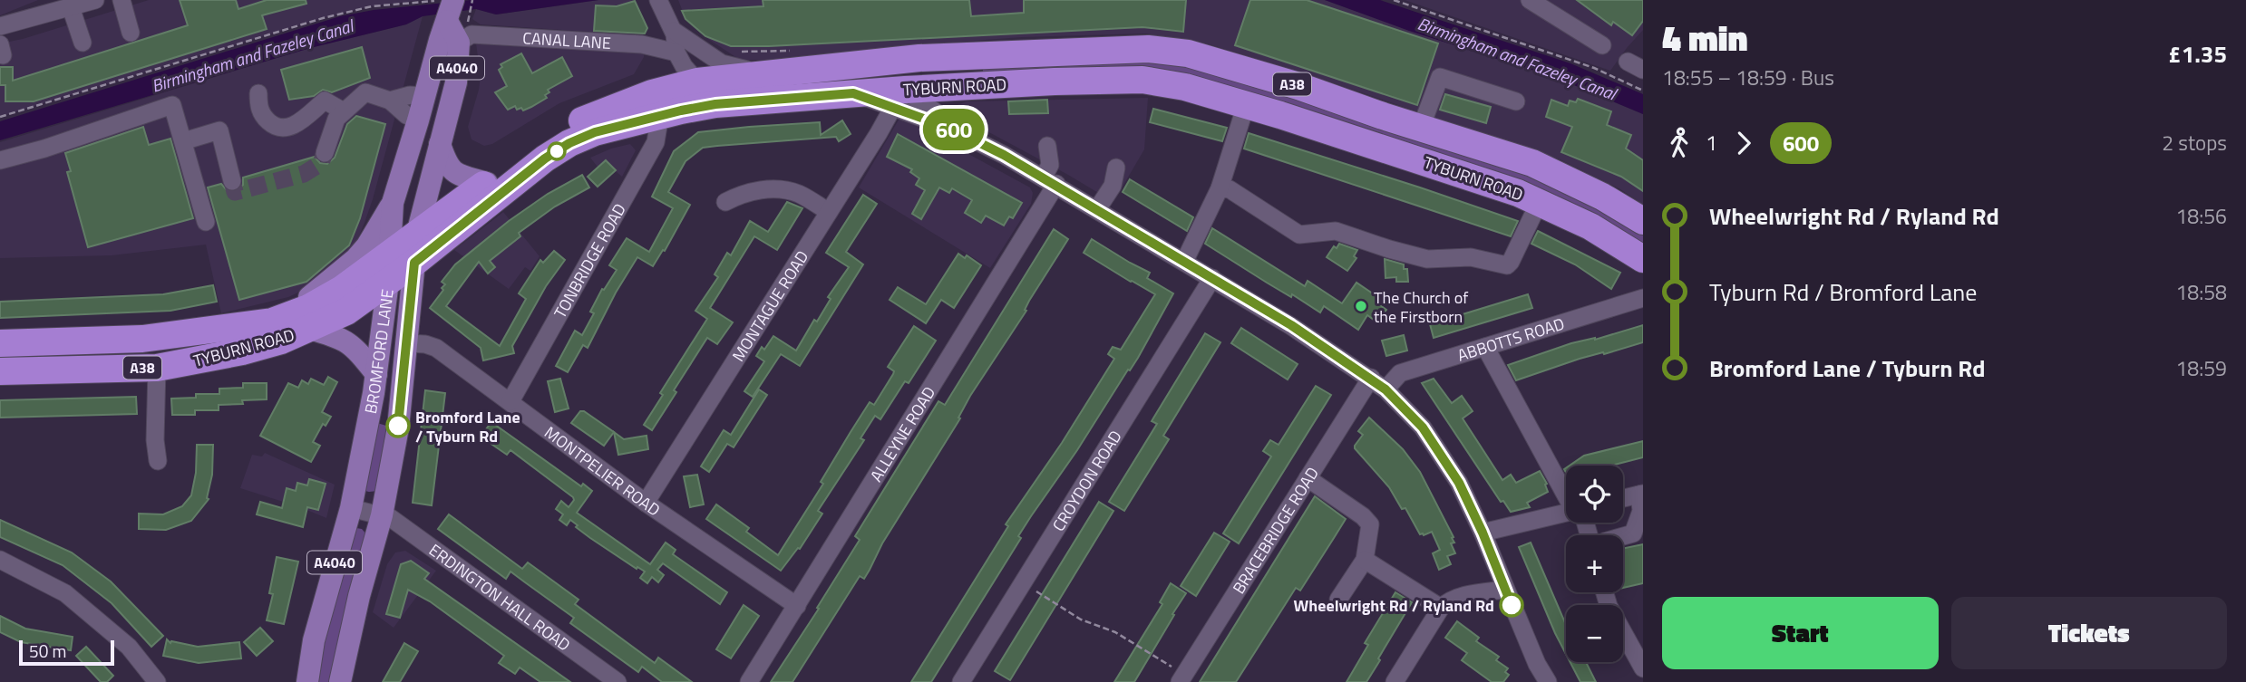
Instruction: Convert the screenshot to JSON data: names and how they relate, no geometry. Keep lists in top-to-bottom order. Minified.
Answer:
{"streets":{"highway":["A38","TYBURN ROAD"],"main road":["A4040","BROMFORD LANE"],"street":["CANAL LANE","TONBRIDGE ROAD","MONTAGUE ROAD","ABBOTTS ROAD","ALLEYNE ROAD","MONTPELIER ROAD","CROYDON ROAD","BRACEBRIDGE ROAD","ERDINGTON HALL ROAD"]},"crossings":[["CANAL LANE","A4040"],["CANAL LANE","BROMFORD LANE"],["A4040","TYBURN ROAD"],["A4040","BROMFORD LANE"],["TYBURN ROAD","TONBRIDGE ROAD"],["TYBURN ROAD","MONTAGUE ROAD"],["TYBURN ROAD","BROMFORD LANE"],["TONBRIDGE ROAD","MONTPELIER ROAD"],["MONTAGUE ROAD","MONTPELIER ROAD"],["BROMFORD LANE","MONTPELIER ROAD"],["BROMFORD LANE","ERDINGTON HALL ROAD"],["ALLEYNE ROAD","MONTPELIER ROAD"]],"water":["Birmingham and Fazeley Canal"],"places":["The Church of the Firstborn","Bromford Lane / Tyburn Rd","Wheelwright Rd / Ryland Rd"],"lines":["bus line 600"],"scale_bar":"50 m","page":{"on_map":"600","heading":["4 min","18:55 – 18:59 · Bus","£1.35"],"legs":["1","600","2 stops"],"list":[{"name":"Wheelwright Rd / Ryland Rd","value":"18:56"},{"name":"Tyburn Rd / Bromford Lane","value":"18:58"},{"name":"Bromford Lane / Tyburn Rd","value":"18:59"}],"map_buttons":["+","−"],"buttons":["Start","Tickets"],"scale":"50 m"}}
